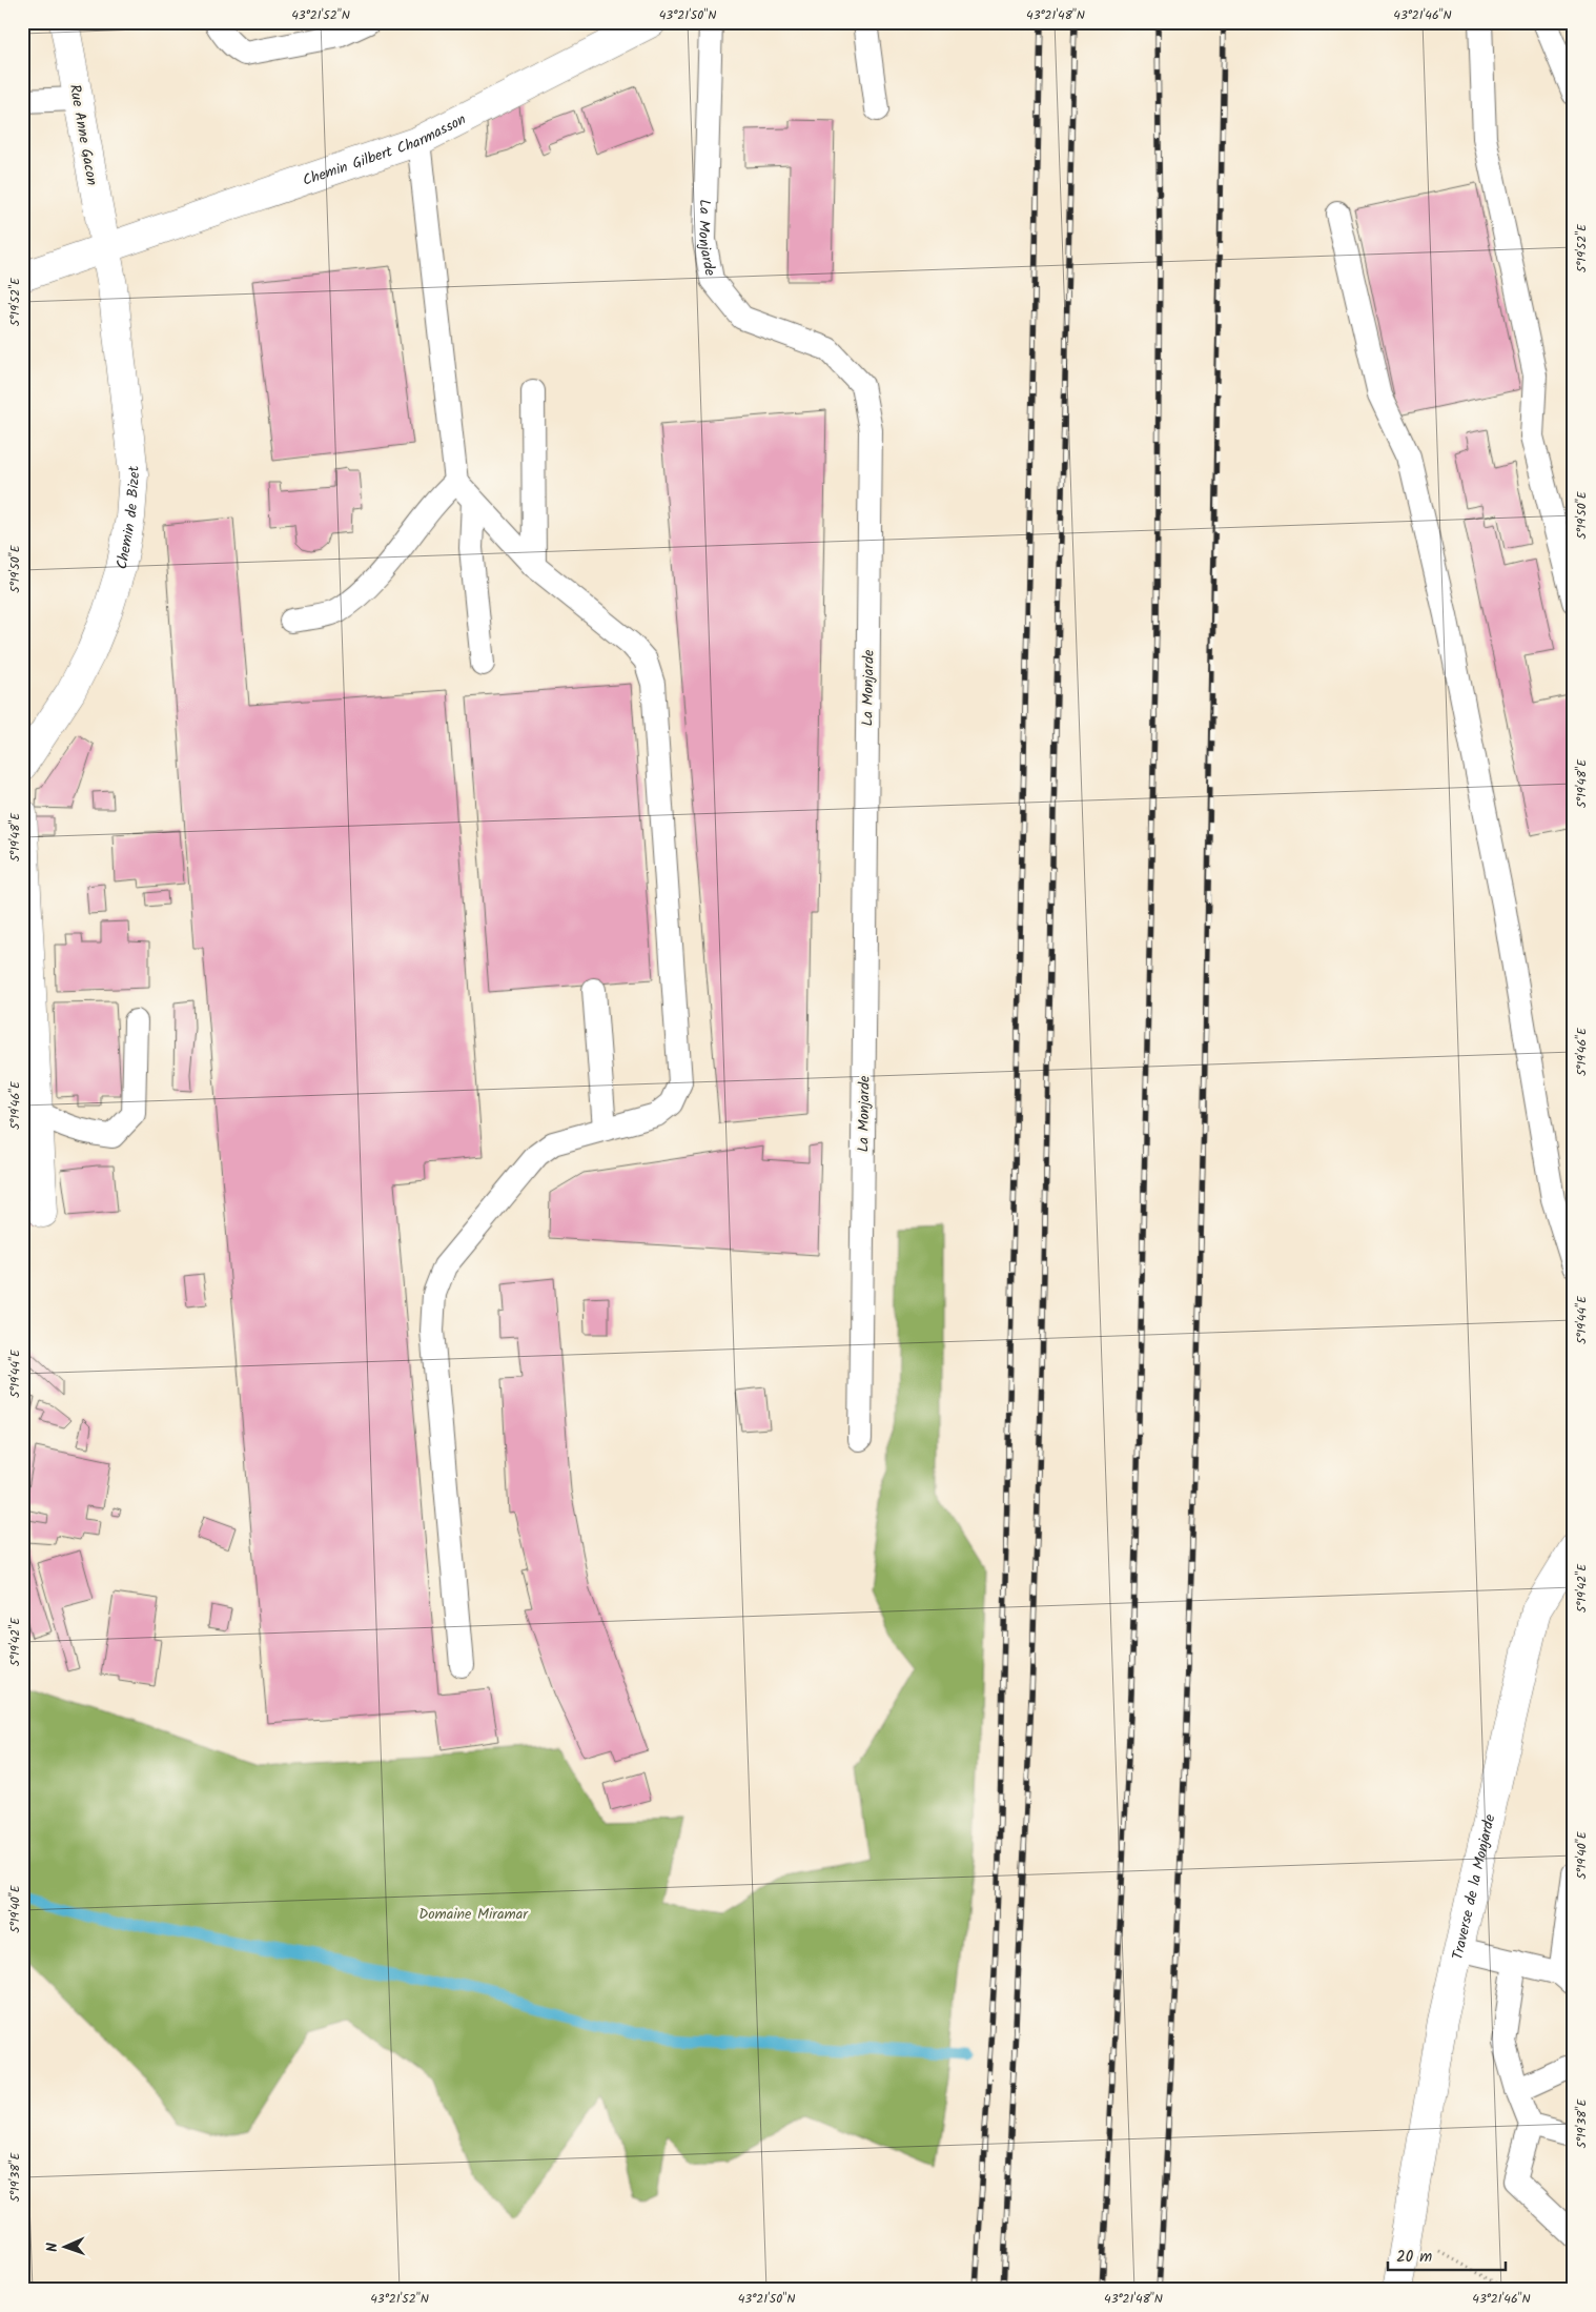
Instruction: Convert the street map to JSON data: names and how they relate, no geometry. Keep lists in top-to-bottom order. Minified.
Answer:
{"streets":{"street":["Rue Anne Gacon","Chemin Gilbert Charmasson","Chemin de Bizet","Traverse de la Monjarde"],"lane":["La Monjarde"]},"crossings":[["Rue Anne Gacon","Chemin Gilbert Charmasson"],["Rue Anne Gacon","Chemin de Bizet"],["Chemin Gilbert Charmasson","Chemin de Bizet"]],"parks":["Domaine Miramar"],"scale_bar":"20 m","north":"left","coordinates":["43°21'52\"N","43°21'50\"N","43°21'48\"N","43°21'46\"N","5°19'52\"E","5°19'50\"E","5°19'48\"E","5°19'46\"E","5°19'44\"E","5°19'42\"E","5°19'40\"E","5°19'38\"E"]}
